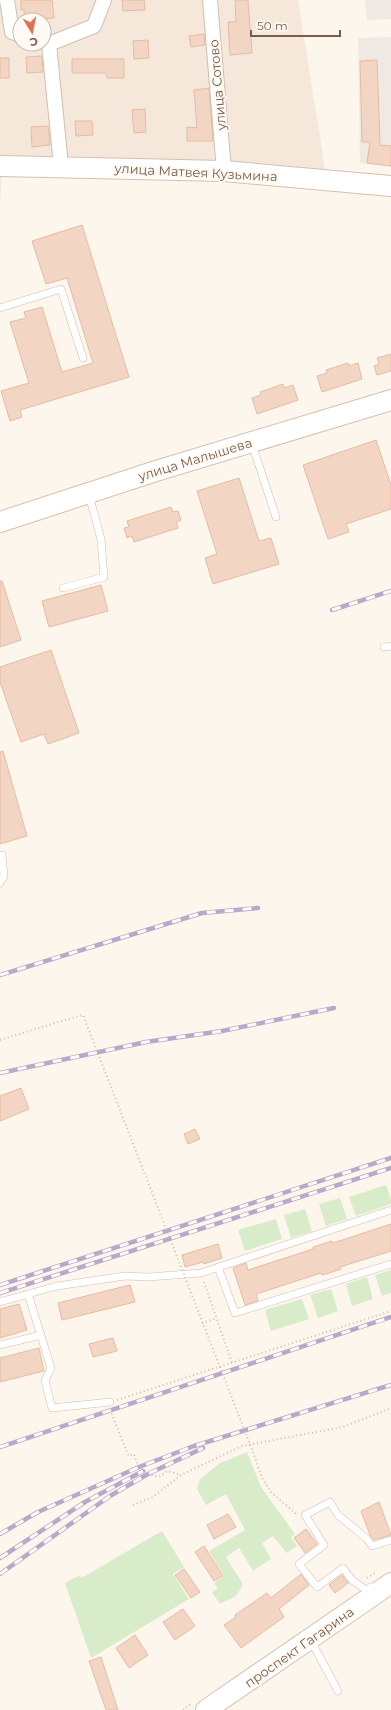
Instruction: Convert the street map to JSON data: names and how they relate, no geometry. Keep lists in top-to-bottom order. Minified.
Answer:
{"streets":{"main road":["улица Матвея Кузьмина","улица Малышева","проспект Гагарина"],"street":["улица Сотово"]},"crossings":[["улица Сотово","улица Матвея Кузьмина"]],"scale_bar":"50 m","north":"bottom"}
